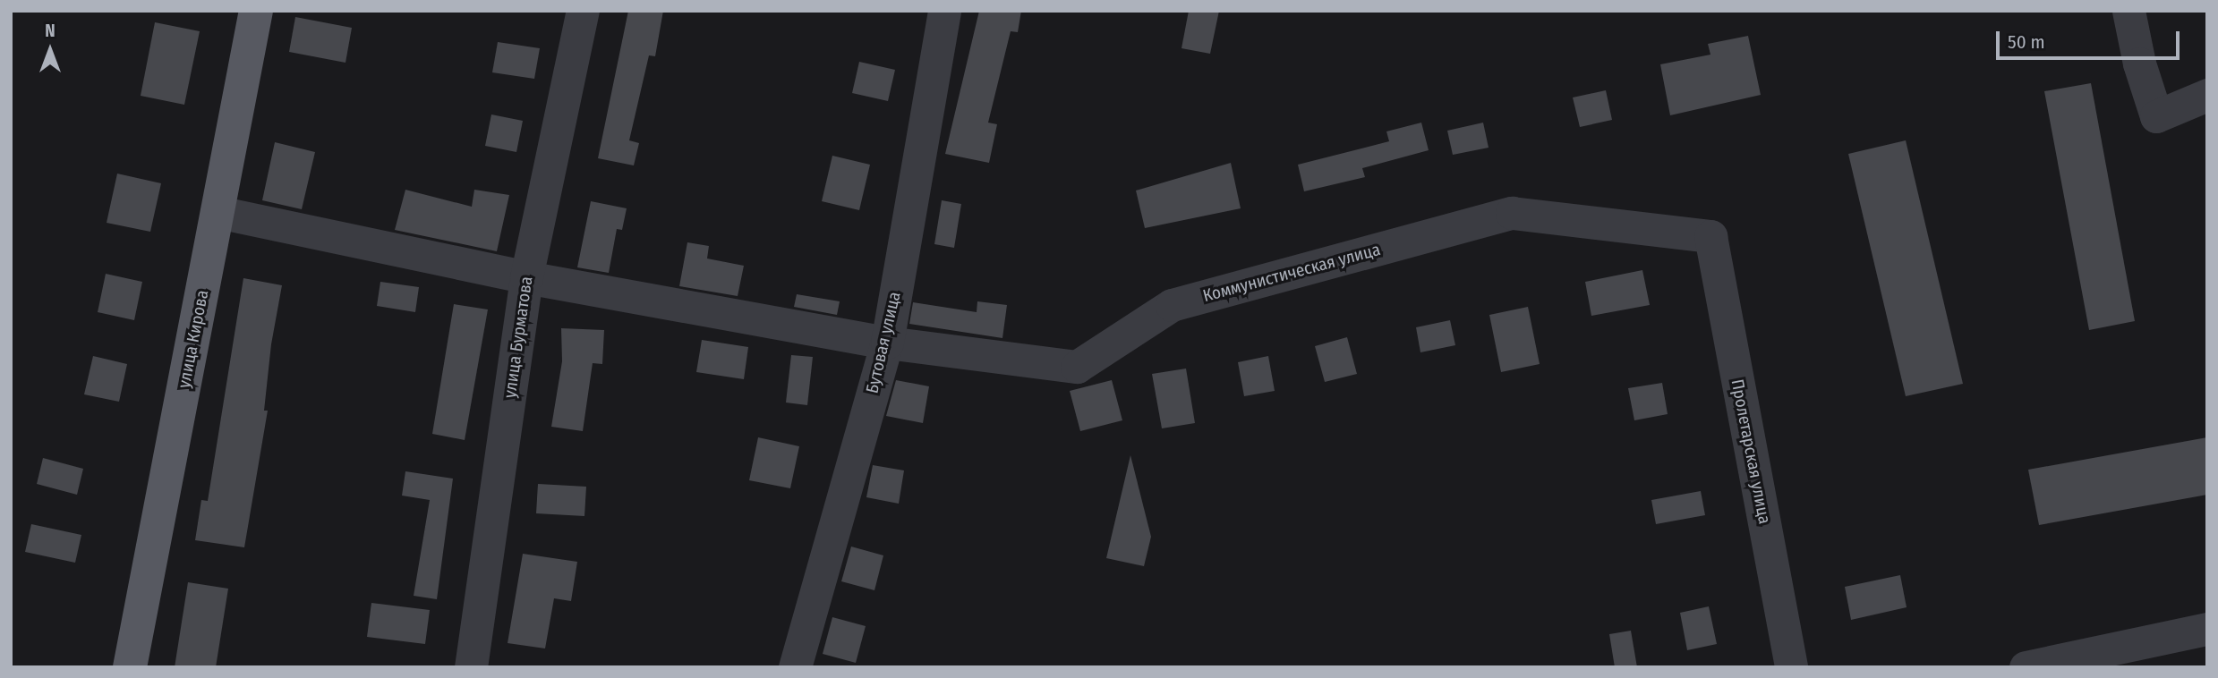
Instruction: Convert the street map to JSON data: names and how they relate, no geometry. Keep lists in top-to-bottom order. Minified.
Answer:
{"streets":{"main road":["улица Кирова"],"street":["Коммунистическая улица","улица Бурматова","Бутовая улица","Пролетарская улица"]},"crossings":[["Коммунистическая улица","улица Бурматова"],["Коммунистическая улица","улица Кирова"],["Коммунистическая улица","Бутовая улица"],["Коммунистическая улица","Пролетарская улица"]],"scale_bar":"50 m","north":"top"}
